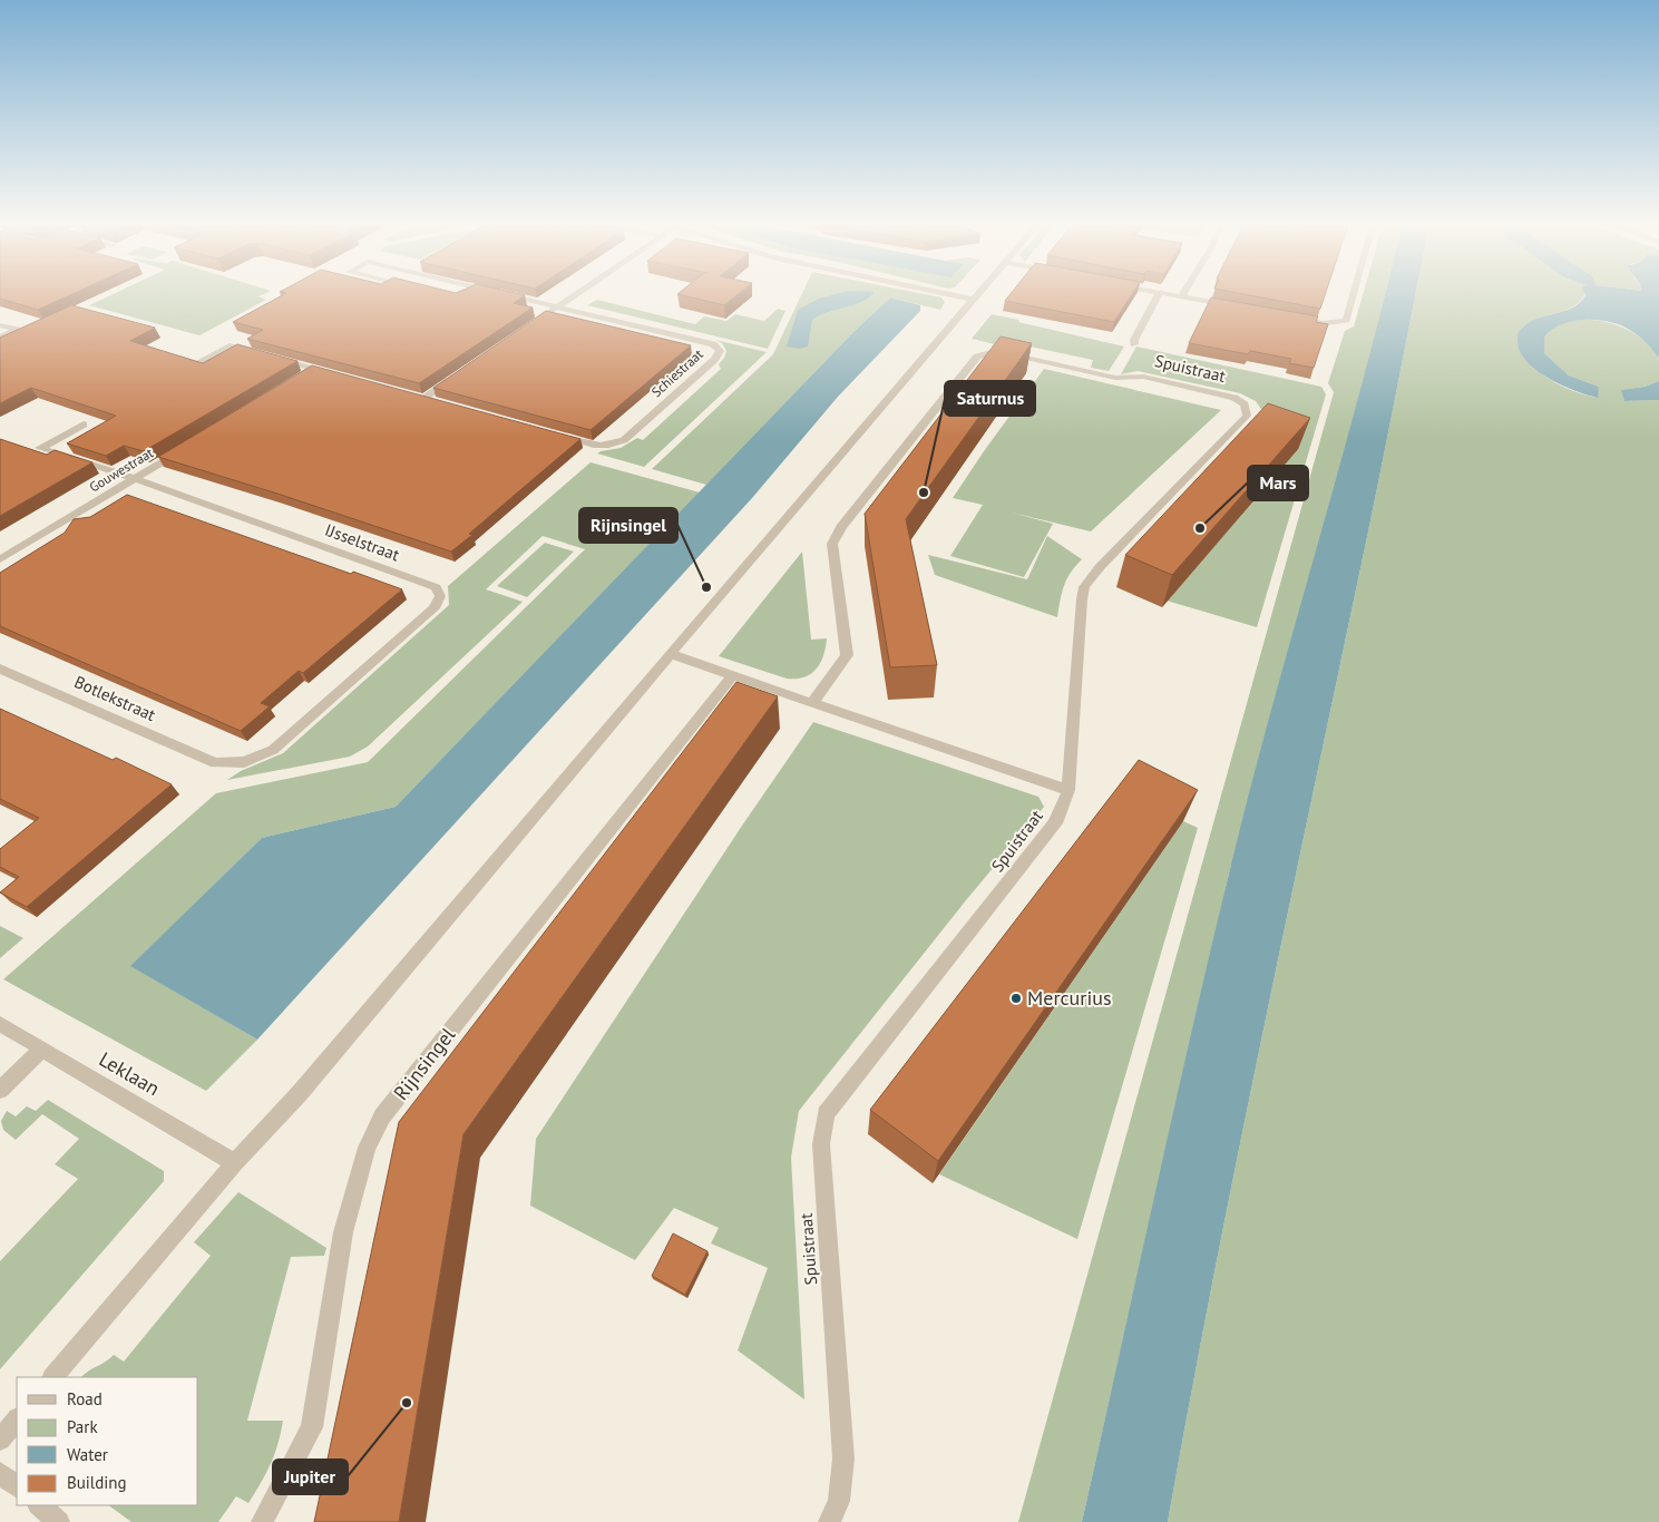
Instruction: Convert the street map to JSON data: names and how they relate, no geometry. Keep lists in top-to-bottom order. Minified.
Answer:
{"streets":{"street":["Spuistraat","Schiestraat","Gouwestraat","IJsselstraat","Botlekstraat","Rijnsingel","Leklaan"]},"crossings":[["Gouwestraat","IJsselstraat"],["IJsselstraat","Botlekstraat"]],"places":["Saturnus","Mars","Rijnsingel","Mercurius","Jupiter"],"legend":["Road","Park","Water","Building"]}
